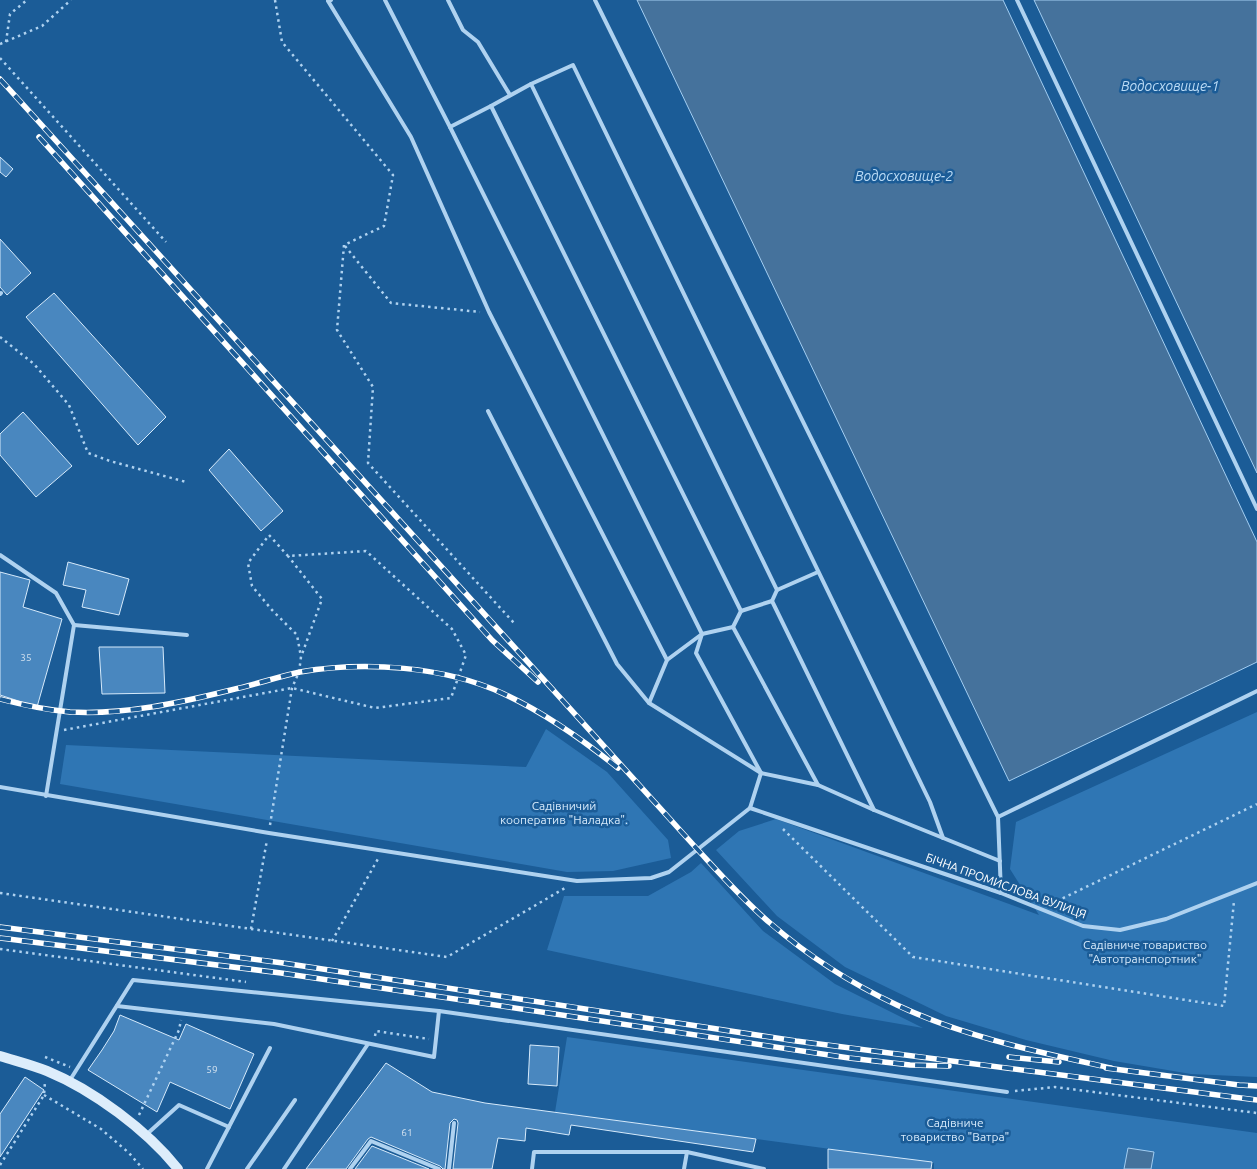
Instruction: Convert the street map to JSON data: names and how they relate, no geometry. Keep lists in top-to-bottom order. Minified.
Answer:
{"streets":{"lane":["БІЧНА ПРОМИСЛОВА ВУЛИЦЯ"]},"water":["Водосховище-1","Водосховище-2"],"parks":["Садівничий кооператив \"Наладка\".","Садівниче товариство \"Автотранспортник\"","Садівниче товариство \"Ватра\""],"house_numbers":["35","59","61"]}
